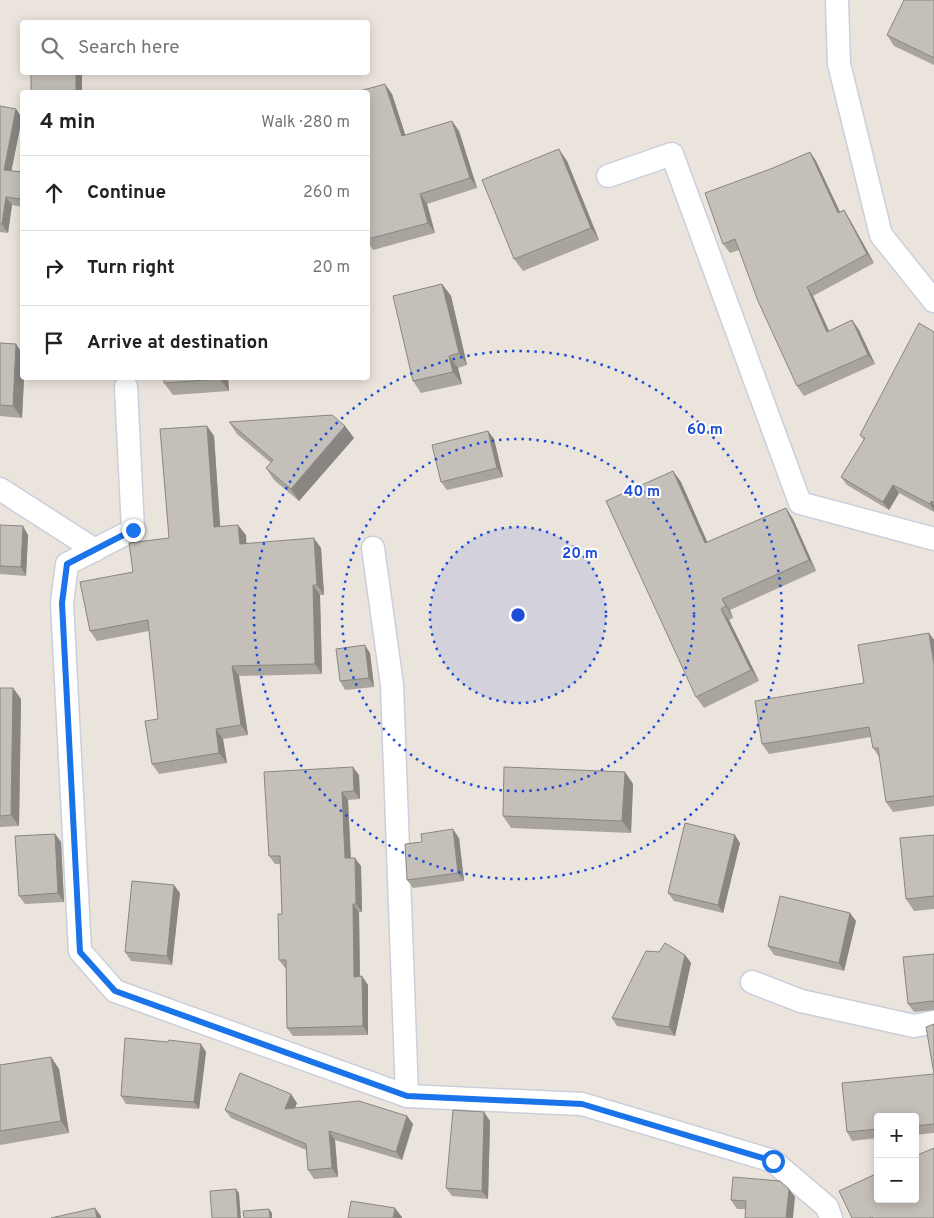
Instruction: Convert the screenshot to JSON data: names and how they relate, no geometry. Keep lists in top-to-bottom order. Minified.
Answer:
{"page":{"search":"Search here","heading":["4 min","Walk · 280 m"],"list":[["Continue","260 m"],["Turn right","20 m"],"Arrive at destination"],"map_buttons":["+","−"]},"rings":["60 m","40 m","20 m"]}
